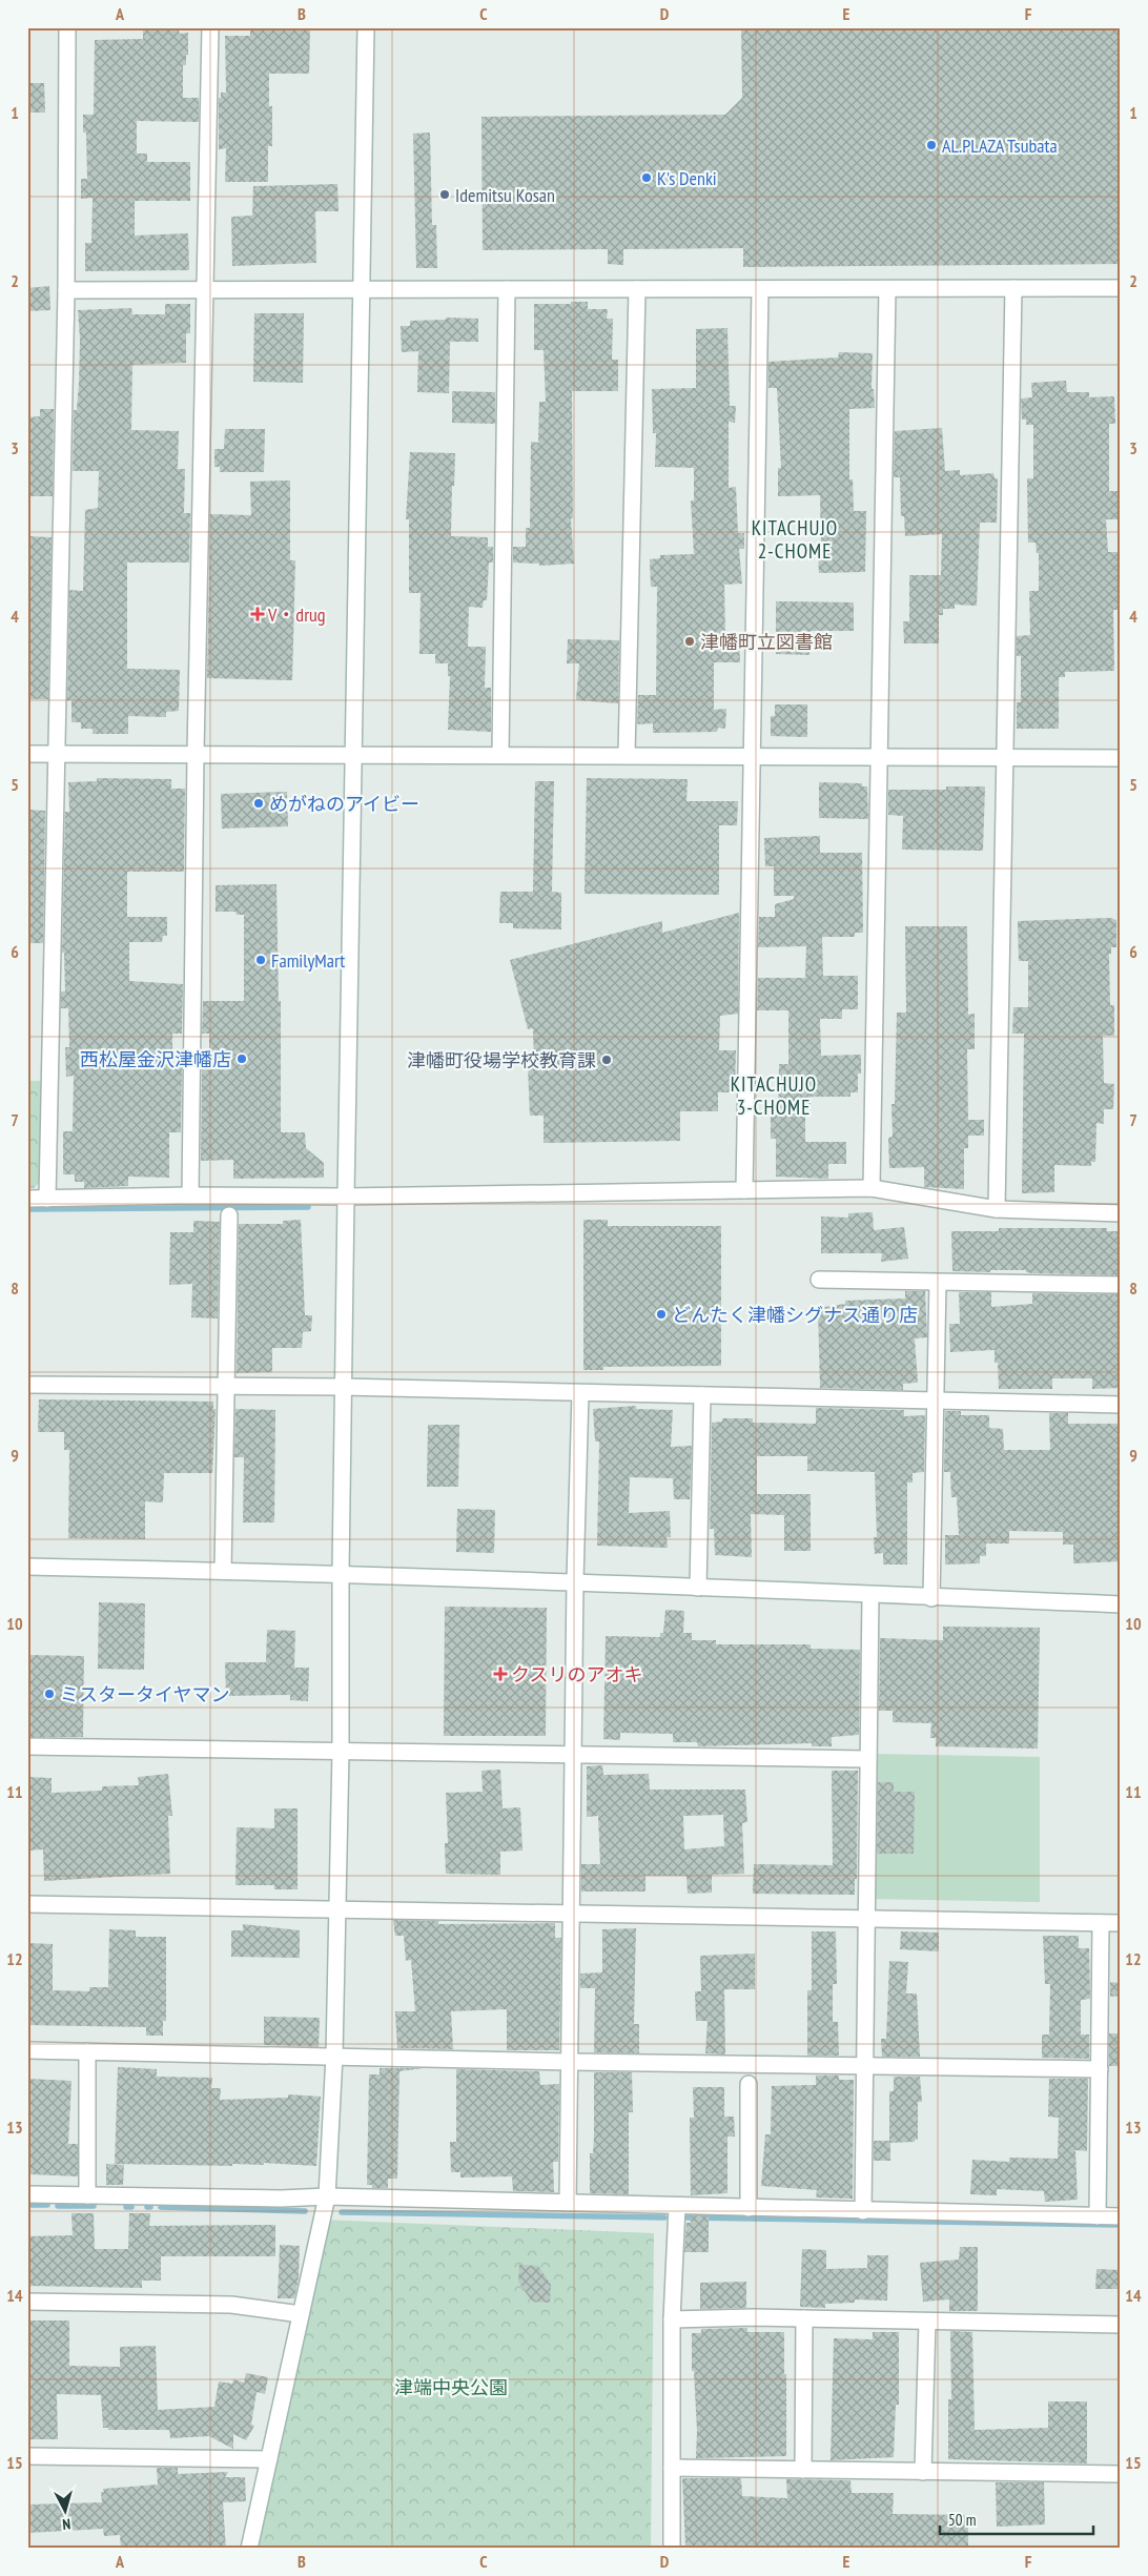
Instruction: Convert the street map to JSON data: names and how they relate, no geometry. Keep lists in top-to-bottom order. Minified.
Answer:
{"districts":["KITACHUJO 2-CHOME","KITACHUJO 3-CHOME"],"parks":["津端中央公園"],"places":{"other":["AL.PLAZA Tsubata","K's Denki","Idemitsu Kosan","津幡町立図書館","めがねのアイビー","FamilyMart","西松屋金沢津幡店","津幡町役場学校教育課","どんたく津幡シグナス通り店","ミスタータイヤマン"],"health":["V・drug","クスリのアオキ"]},"scale_bar":"50 m","north":"bottom","grid":{"columns":["A","B","C","D","E","F"],"rows":["1","2","3","4","5","6","7","8","9","10","11","12","13","14","15"]}}
